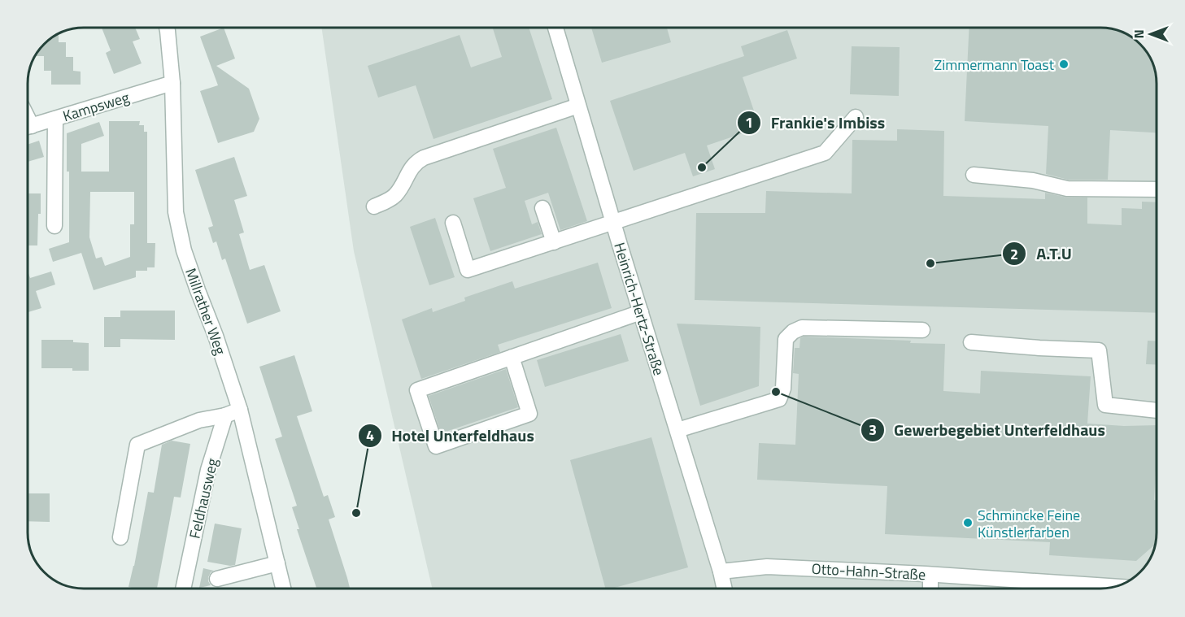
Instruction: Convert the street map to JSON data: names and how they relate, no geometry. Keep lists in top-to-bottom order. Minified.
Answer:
{"streets":{"street":["Kampsweg","Heinrich-Hertz-Straße","Millrather Weg","Feldhausweg","Otto-Hahn-Straße"]},"crossings":[["Kampsweg","Millrather Weg"],["Heinrich-Hertz-Straße","Otto-Hahn-Straße"]],"places":["Zimmermann Toast","Frankie's Imbiss","A.T.U","Gewerbegebiet Unterfeldhaus","Hotel Unterfeldhaus","Schmincke Feine Künstlerfarben"],"north":"left"}
